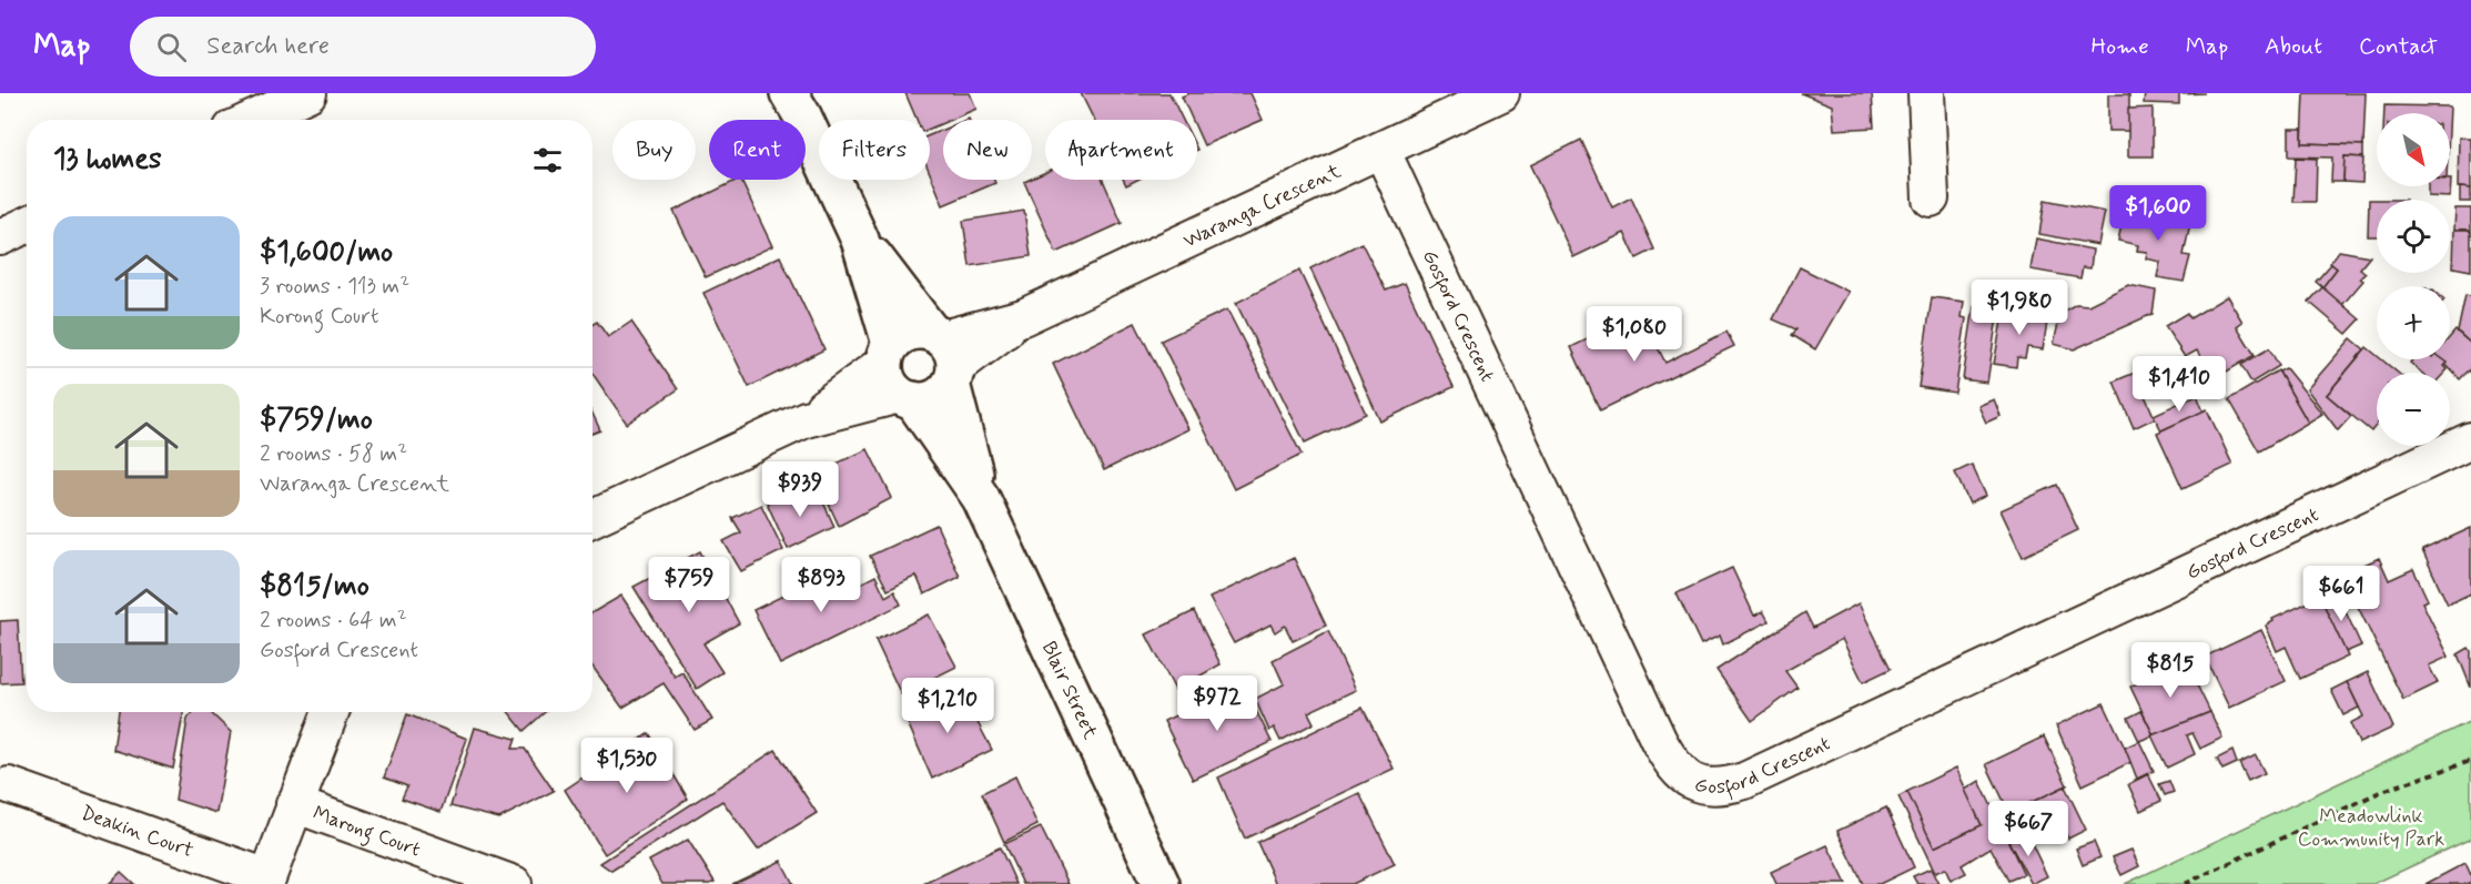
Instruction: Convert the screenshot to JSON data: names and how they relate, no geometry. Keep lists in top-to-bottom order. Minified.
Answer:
{"streets":{"street":["Waranga Crescent","Gosford Crescent","Blair Street","Marong Court","Deakin Court"]},"crossings":[["Waranga Crescent","Gosford Crescent"],["Waranga Crescent","Blair Street"]],"parks":["Meadowlink Community Park"],"north":"bottom right","page":{"header":"Map","search":"Search here","nav":["Home","Map","About","Contact"],"map_buttons":["+","−"],"chip":["Buy","Rent","Filters","New","Apartment"],"heading":"13 homes","price":["$1,600","$1,980","$1,080","$1,410","$939","$759","$893","$661","$815","$972","$1,210","$1,530","$667"],"list":[{"name":"$1,600/mo","note":"3 rooms · 113 m² · Korong Court"},{"name":"$759/mo","note":"2 rooms · 58 m² · Waranga Crescent"},{"name":"$815/mo","note":"2 rooms · 64 m² · Gosford Crescent"}]}}
